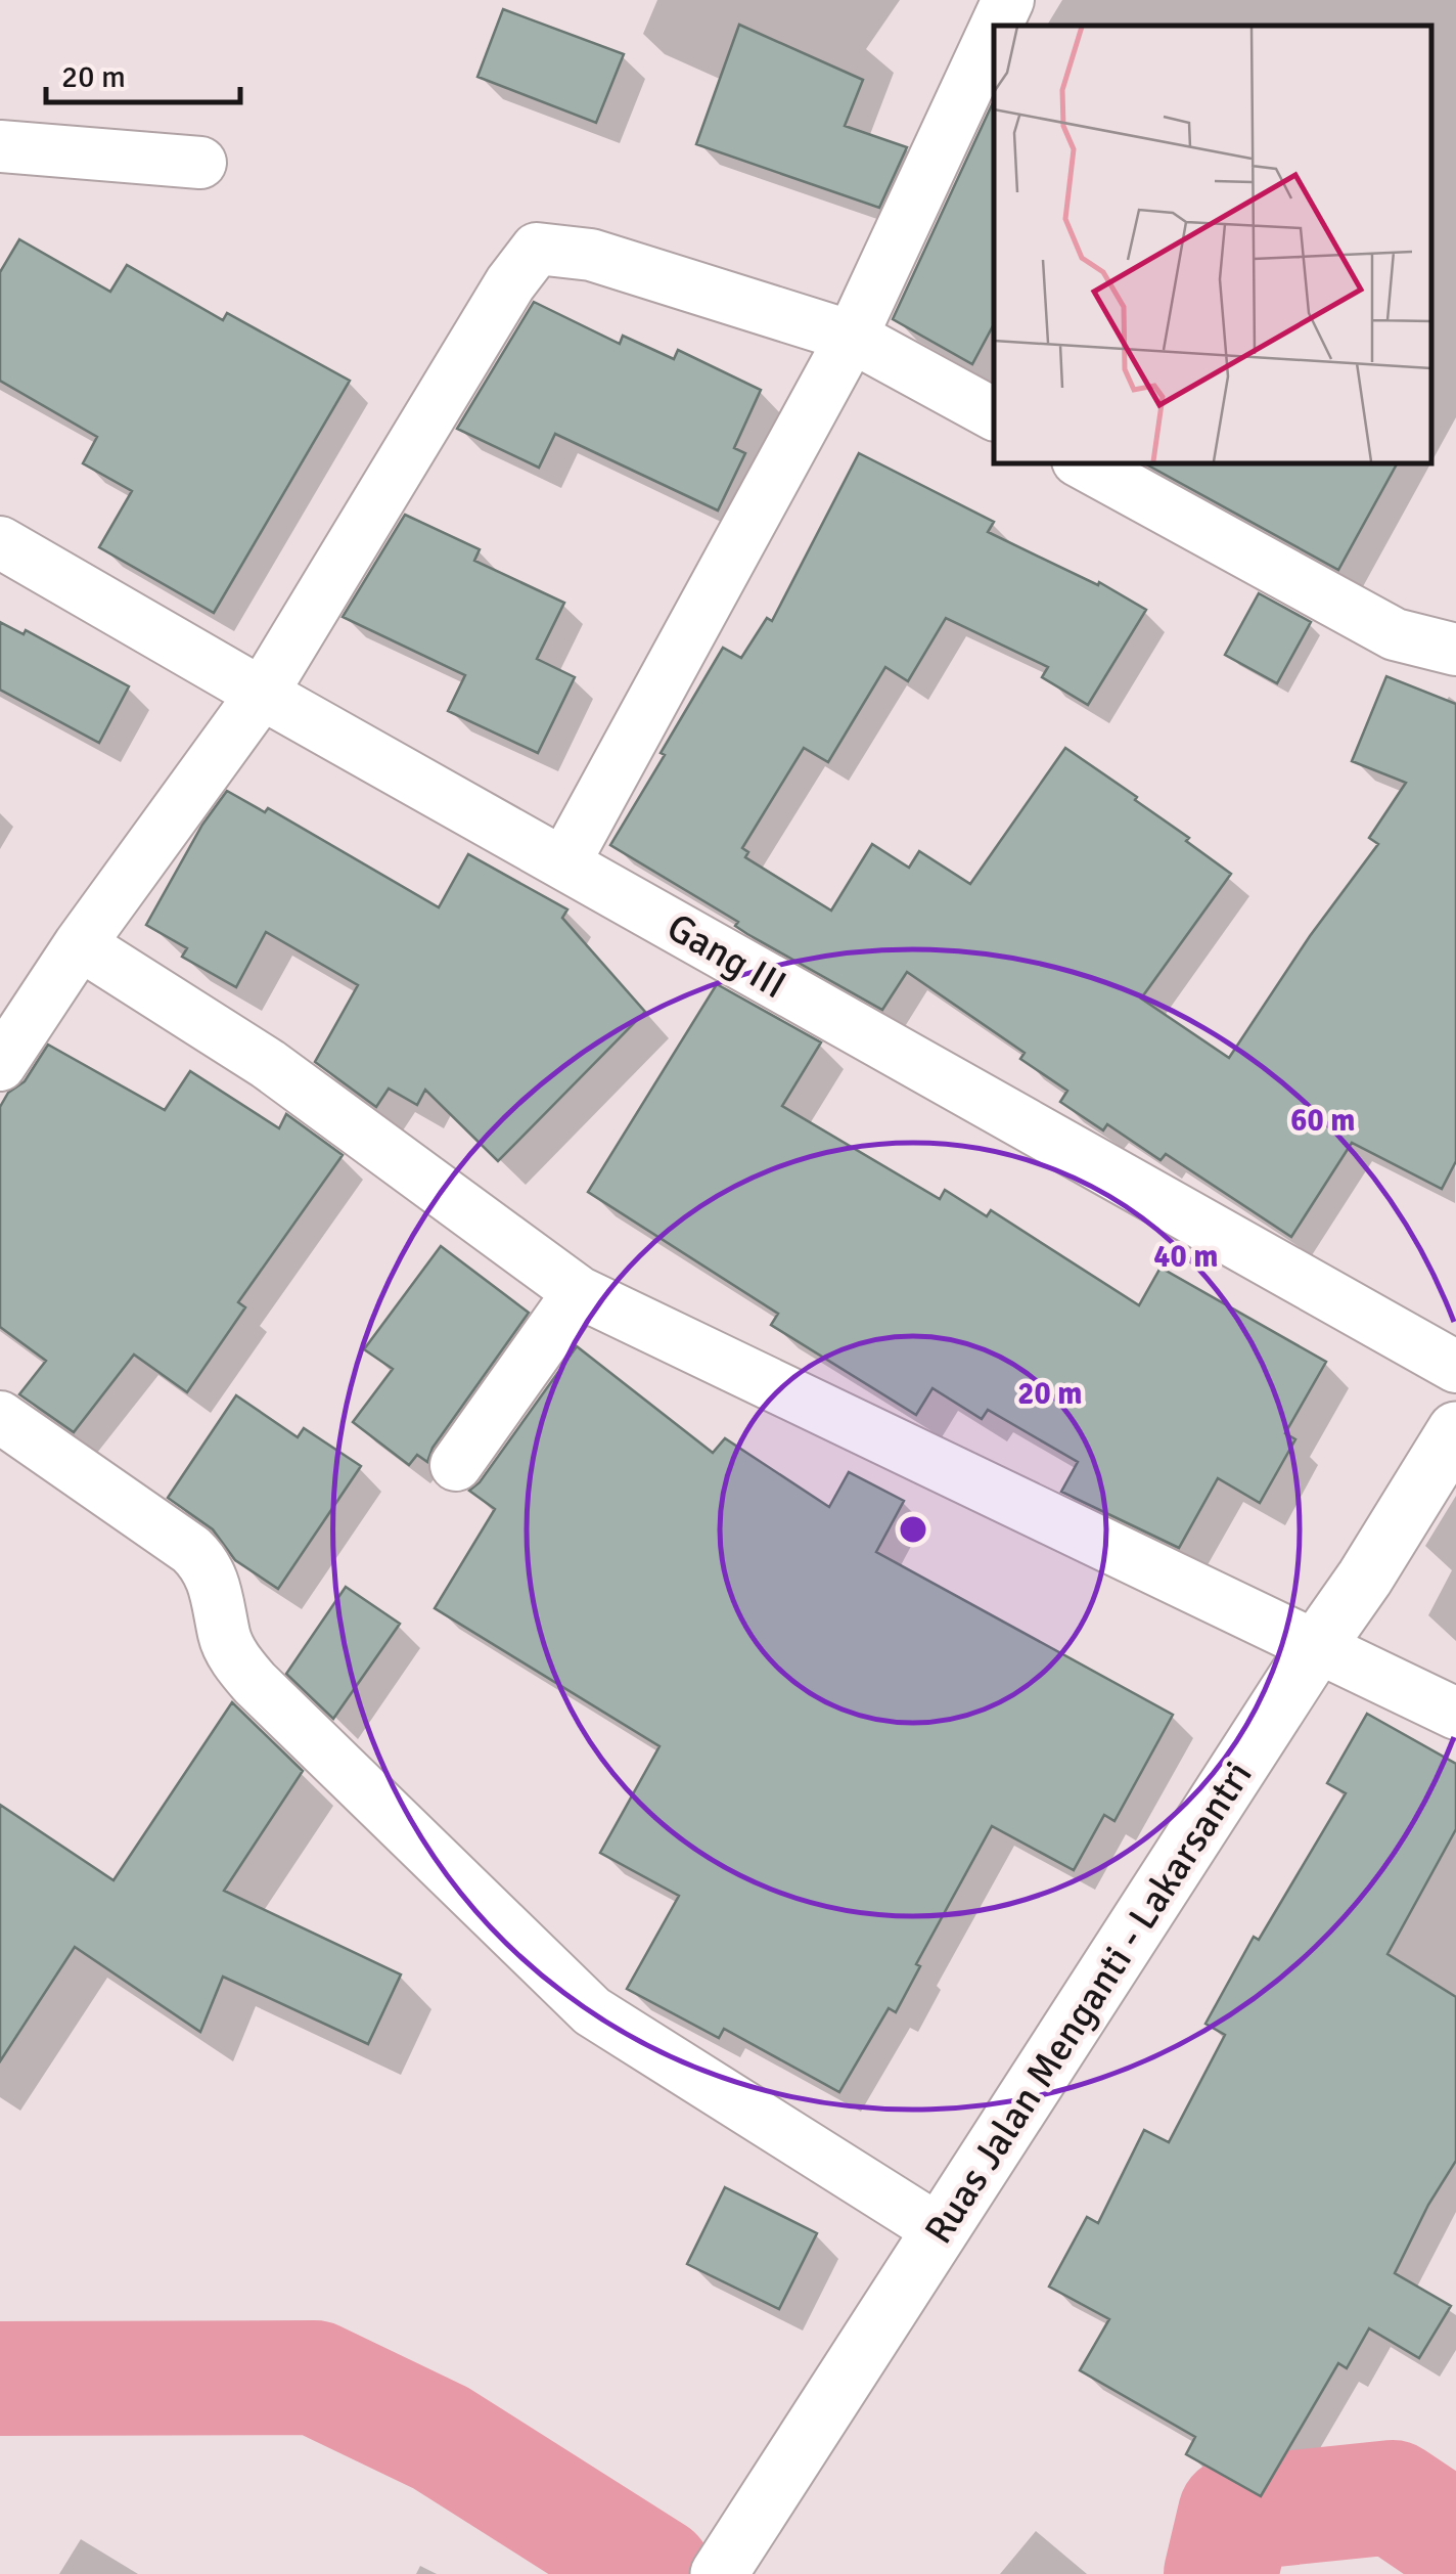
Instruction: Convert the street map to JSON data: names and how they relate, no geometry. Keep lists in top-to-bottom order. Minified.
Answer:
{"streets":{"main road":["Ruas Jalan Menganti - Lakarsantri"],"street":["Gang III"]},"scale_bar":"20 m","rings":["60 m","40 m","20 m"]}
